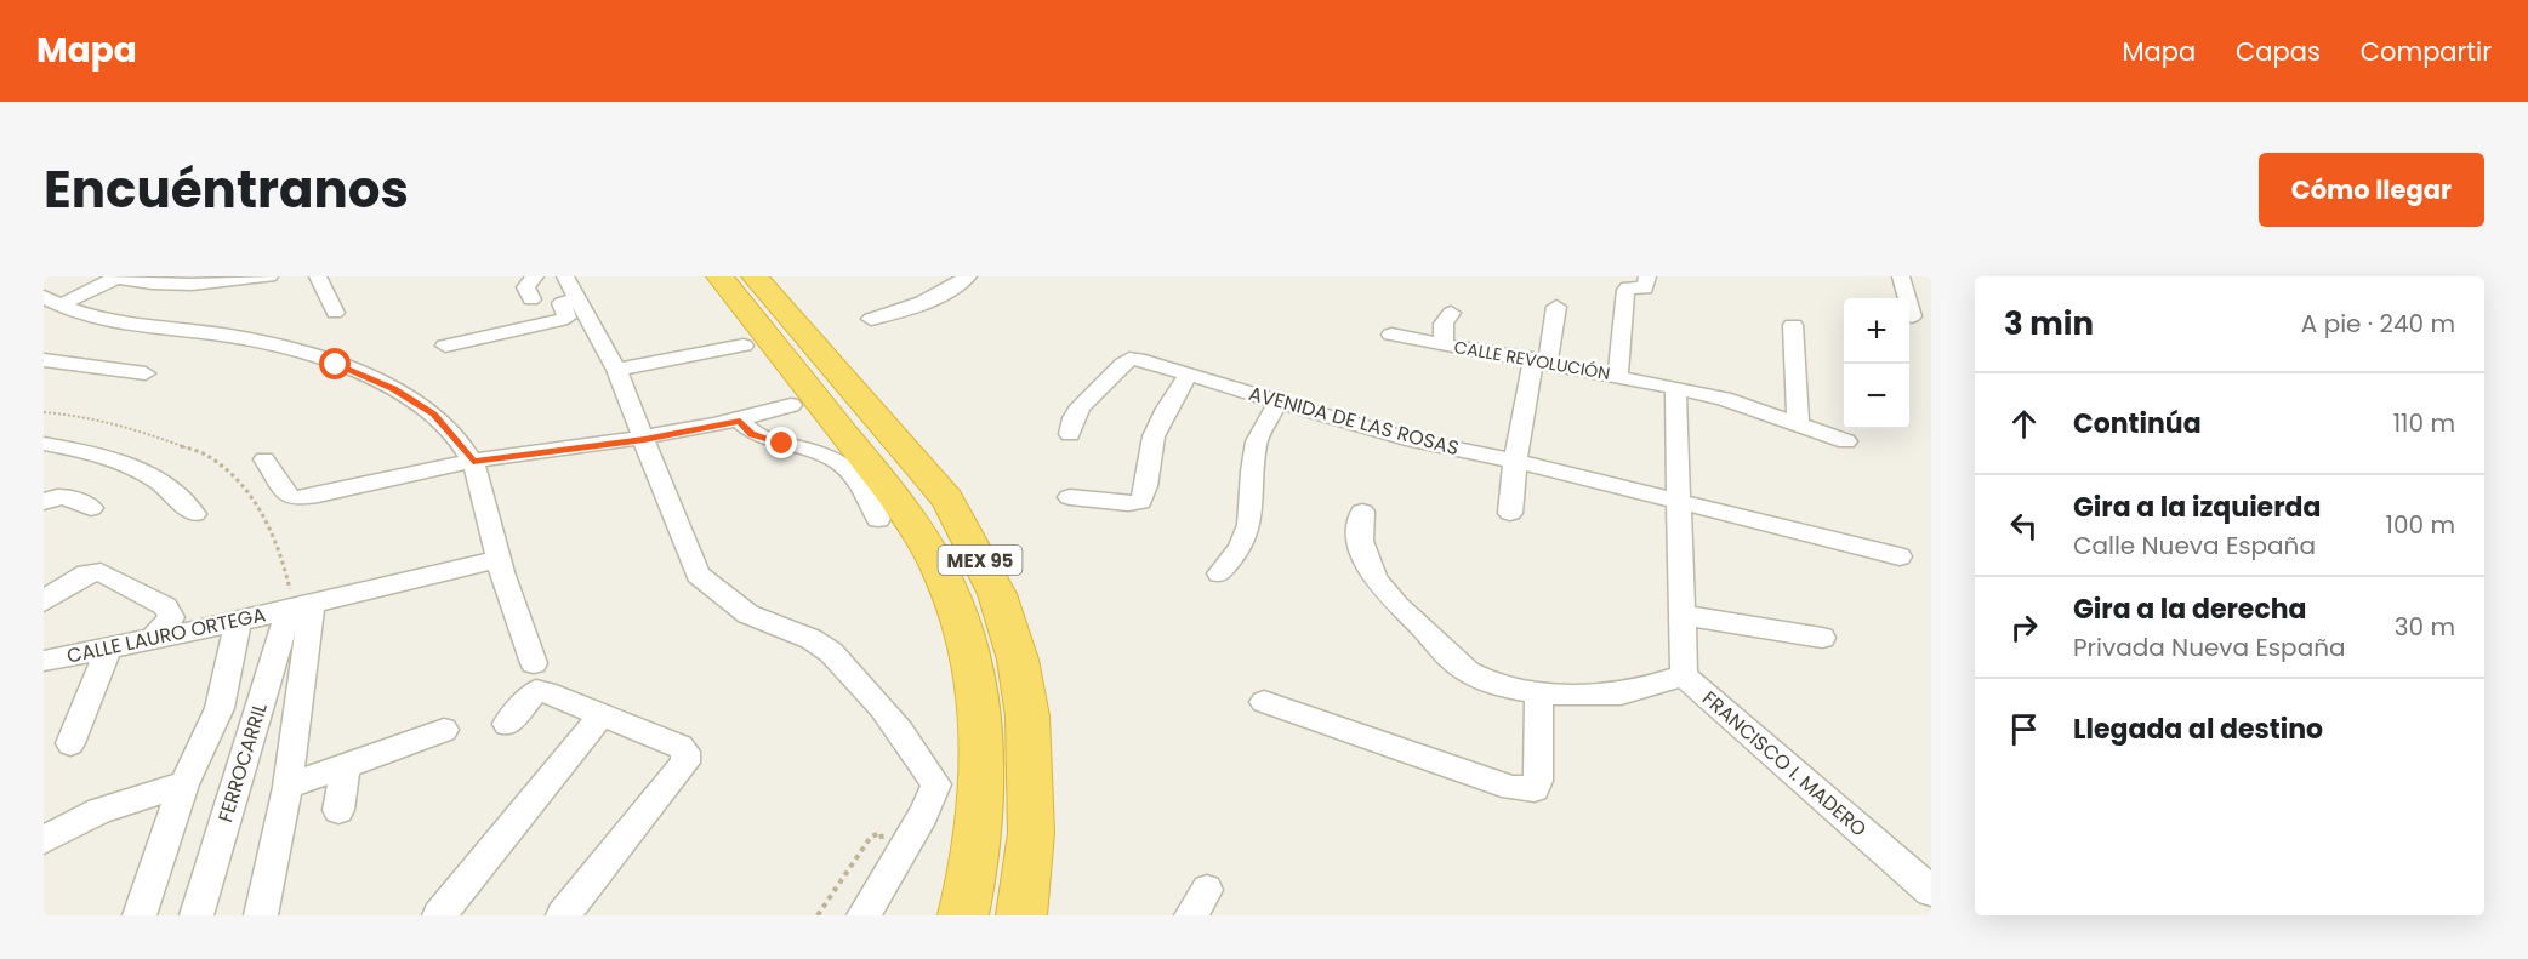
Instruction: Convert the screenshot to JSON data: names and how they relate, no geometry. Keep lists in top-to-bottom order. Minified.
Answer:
{"streets":{"highway":["MEX 95"],"street":["CALLE REVOLUCIÓN","AVENIDA DE LAS ROSAS","CALLE LAURO ORTEGA","FERROCARRIL","FRANCISCO I. MADERO"]},"crossings":[["CALLE REVOLUCIÓN","FRANCISCO I. MADERO"],["AVENIDA DE LAS ROSAS","FRANCISCO I. MADERO"],["CALLE LAURO ORTEGA","FERROCARRIL"]],"page":{"header":"Mapa","nav":["Mapa","Capas","Compartir"],"title":"Encuéntranos","buttons":"Cómo llegar","heading":["3 min","A pie · 240 m"],"map_buttons":["+","−"],"list":[["Continúa","110 m"],["Gira a la izquierda","Calle Nueva España","100 m"],["Gira a la derecha","Privada Nueva España","30 m"],"Llegada al destino"]}}
